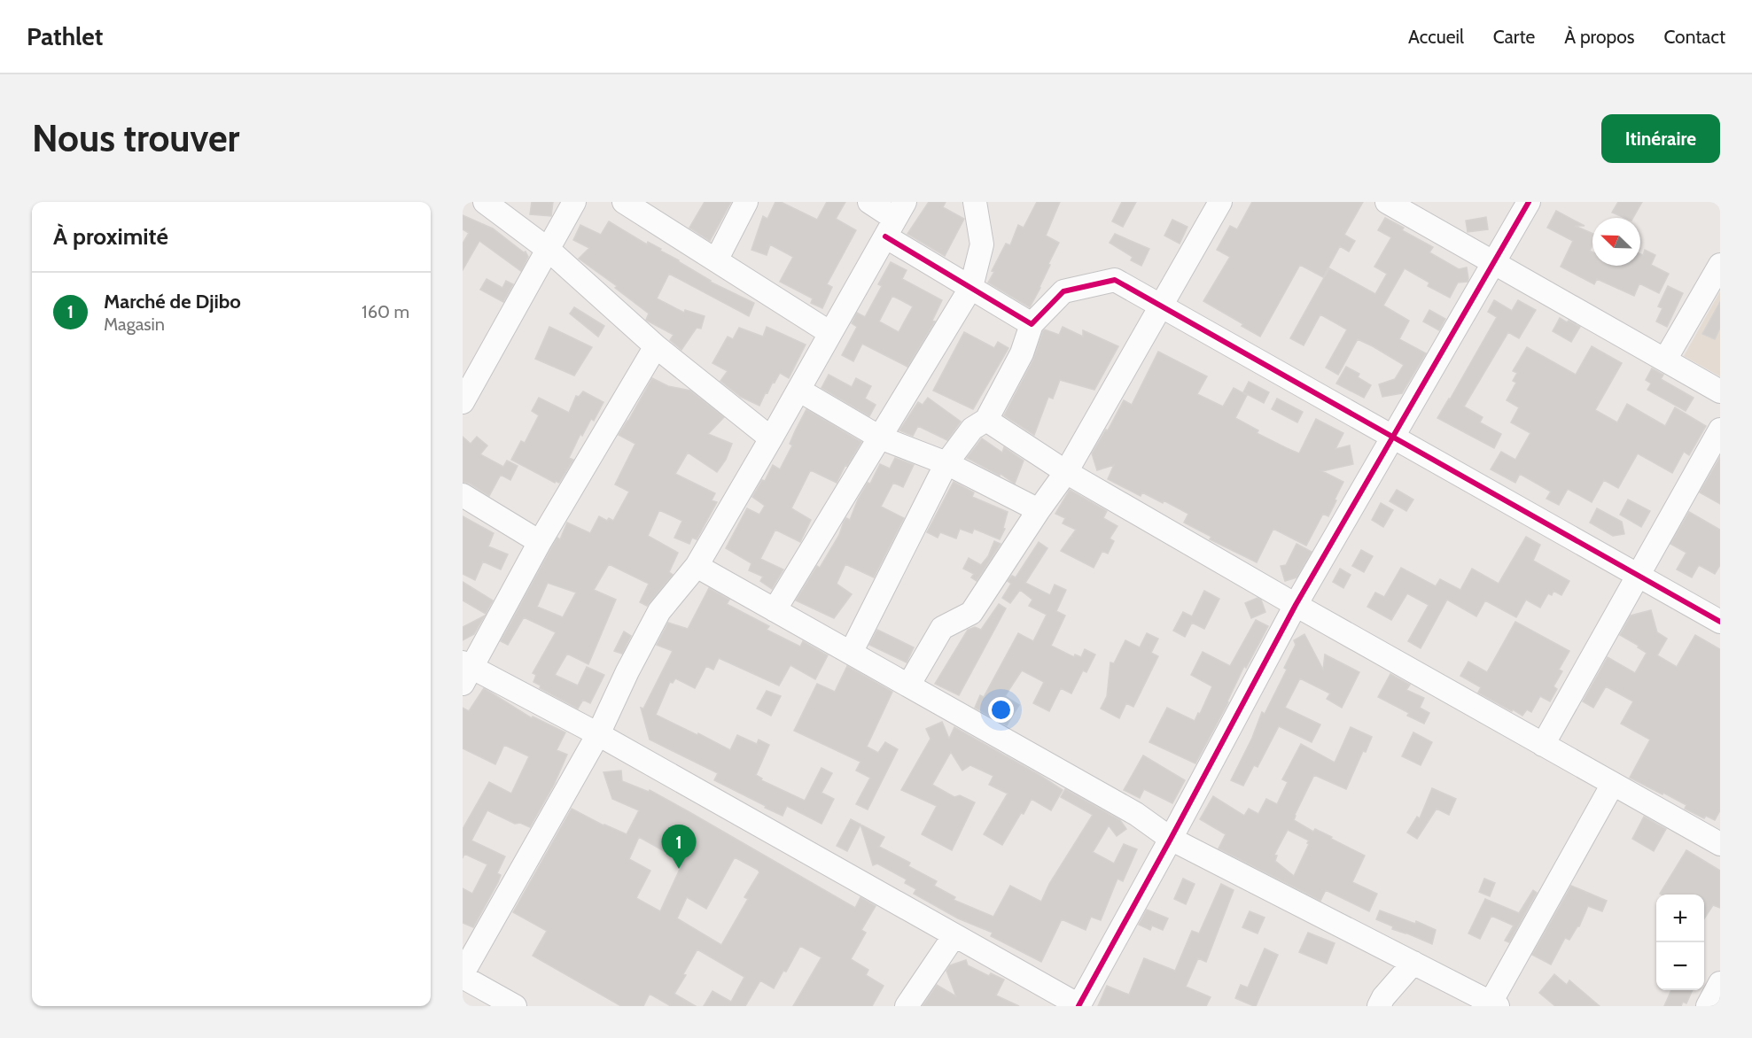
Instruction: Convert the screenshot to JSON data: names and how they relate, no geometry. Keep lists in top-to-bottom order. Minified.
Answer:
{"north":"top left","page":{"header":"Pathlet","nav":["Accueil","Carte","À propos","Contact"],"buttons":"Itinéraire","title":"Nous trouver","heading":"À proximité","list":[{"mark":"1","name":"Marché de Djibo","note":"Magasin","value":"160 m"}],"pins":"1","map_buttons":["+","−"]}}
